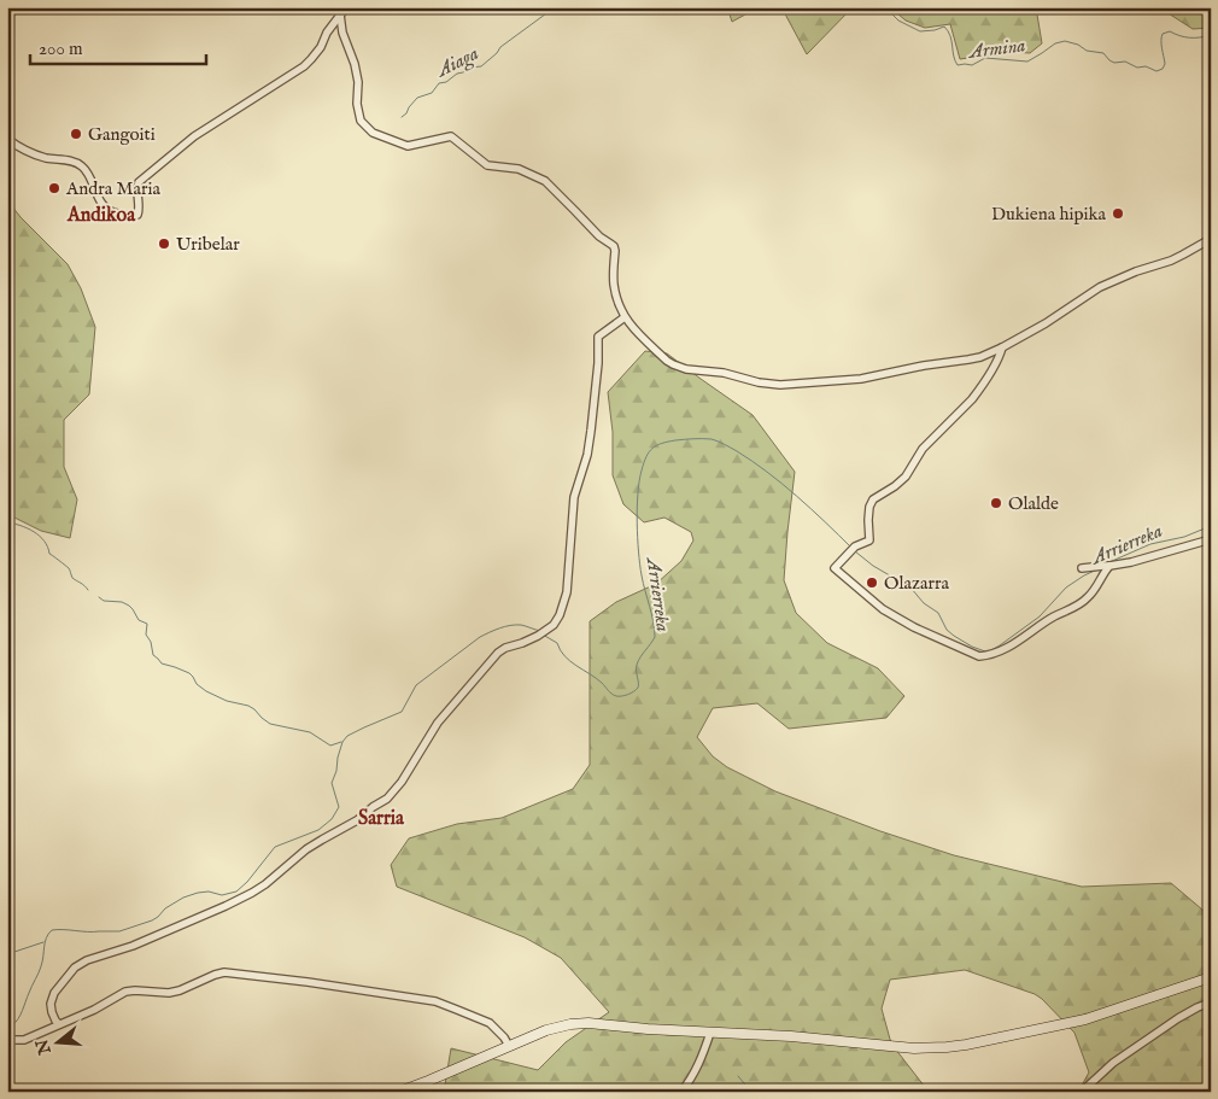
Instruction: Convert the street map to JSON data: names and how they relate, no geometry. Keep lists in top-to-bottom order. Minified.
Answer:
{"districts":["Andikoa","Sarria"],"water":["Armina","Aiaga","Arrierreka"],"places":["Gangoiti","Andra Maria","Dukiena hipika","Uribelar","Olalde","Olazarra"],"scale_bar":"200 m","north":"left"}
